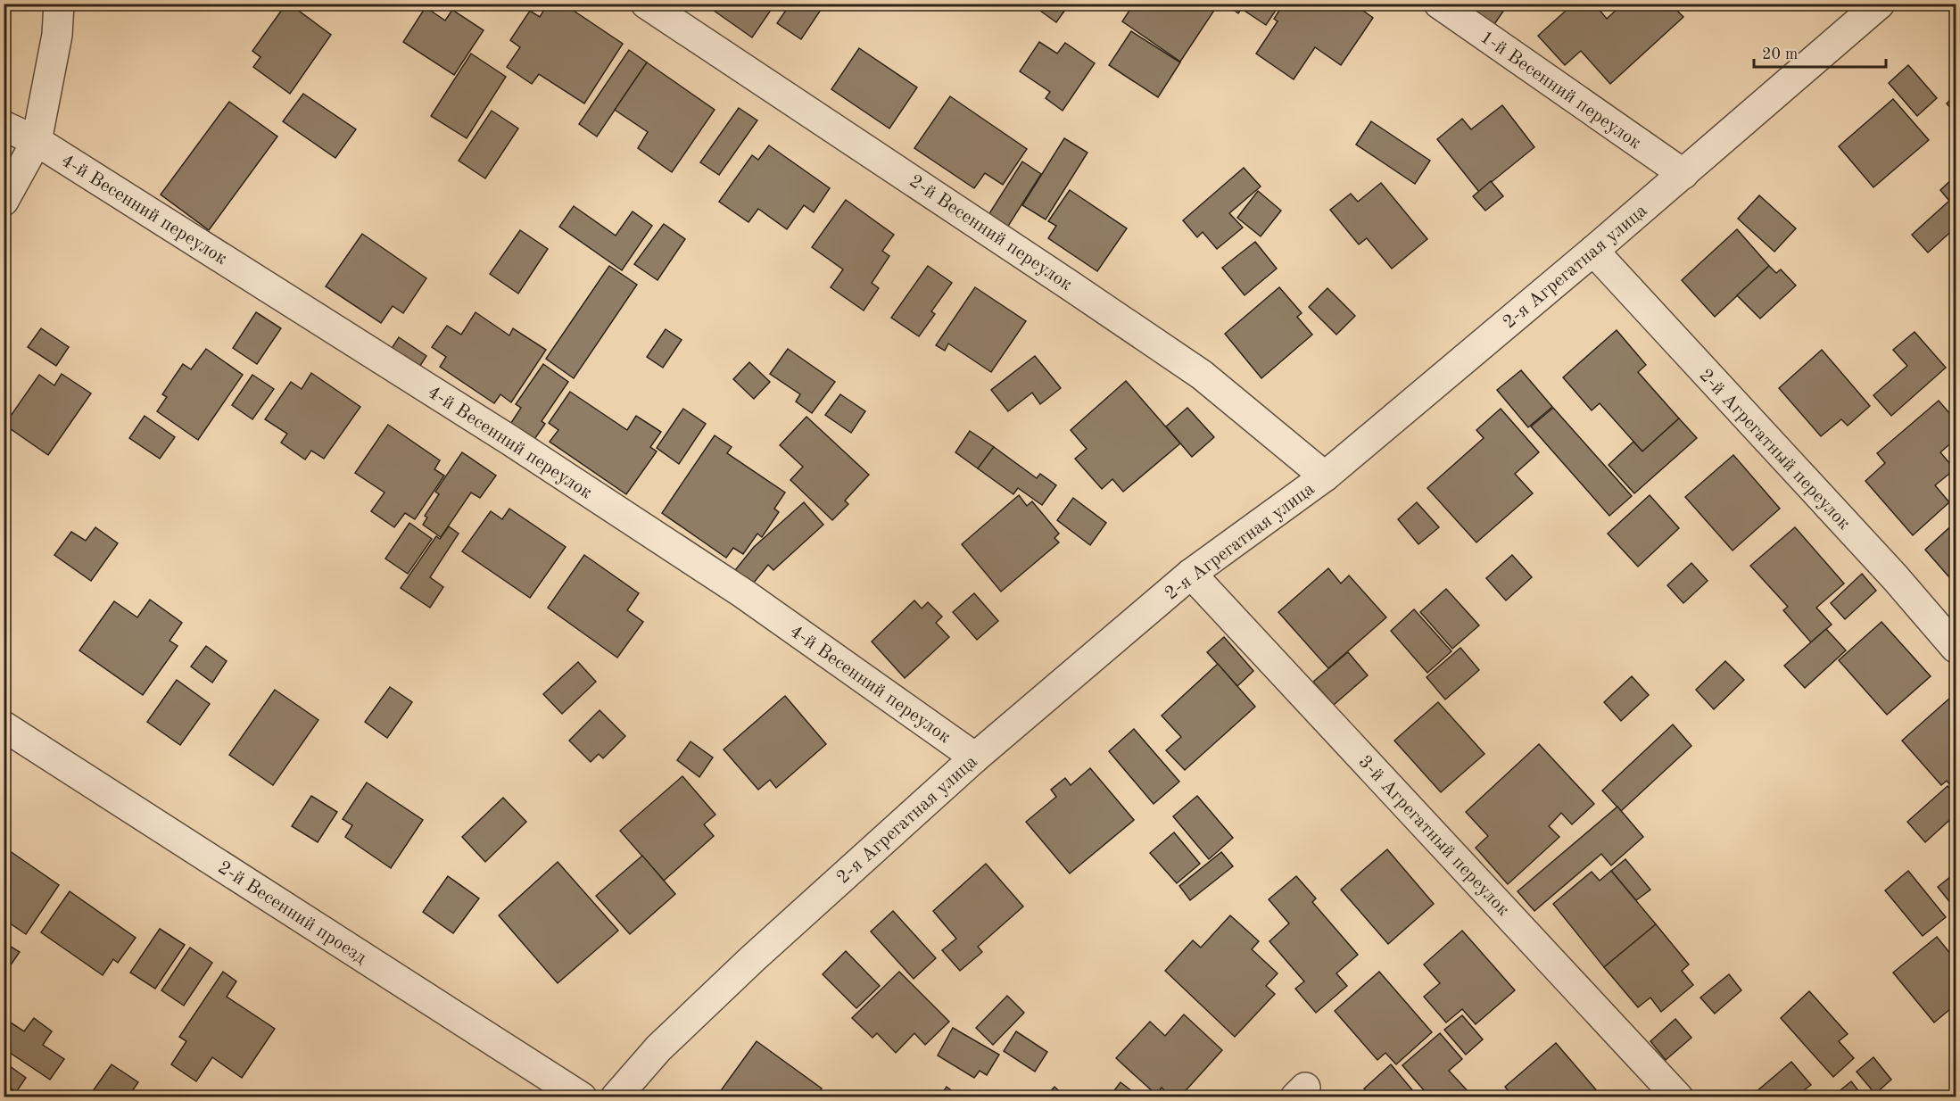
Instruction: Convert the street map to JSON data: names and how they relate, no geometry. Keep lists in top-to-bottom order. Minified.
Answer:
{"streets":{"street":["1-й Весенний переулок","4-й Весенний переулок","2-й Весенний переулок","2-я Агрегатная улица","2-й Агрегатный переулок","3-й Агрегатный переулок","2-й Весенний проезд"]},"crossings":[["1-й Весенний переулок","2-я Агрегатная улица"],["4-й Весенний переулок","2-я Агрегатная улица"],["2-й Весенний переулок","2-я Агрегатная улица"],["2-я Агрегатная улица","2-й Агрегатный переулок"],["2-я Агрегатная улица","3-й Агрегатный переулок"]],"scale_bar":"20 m"}
